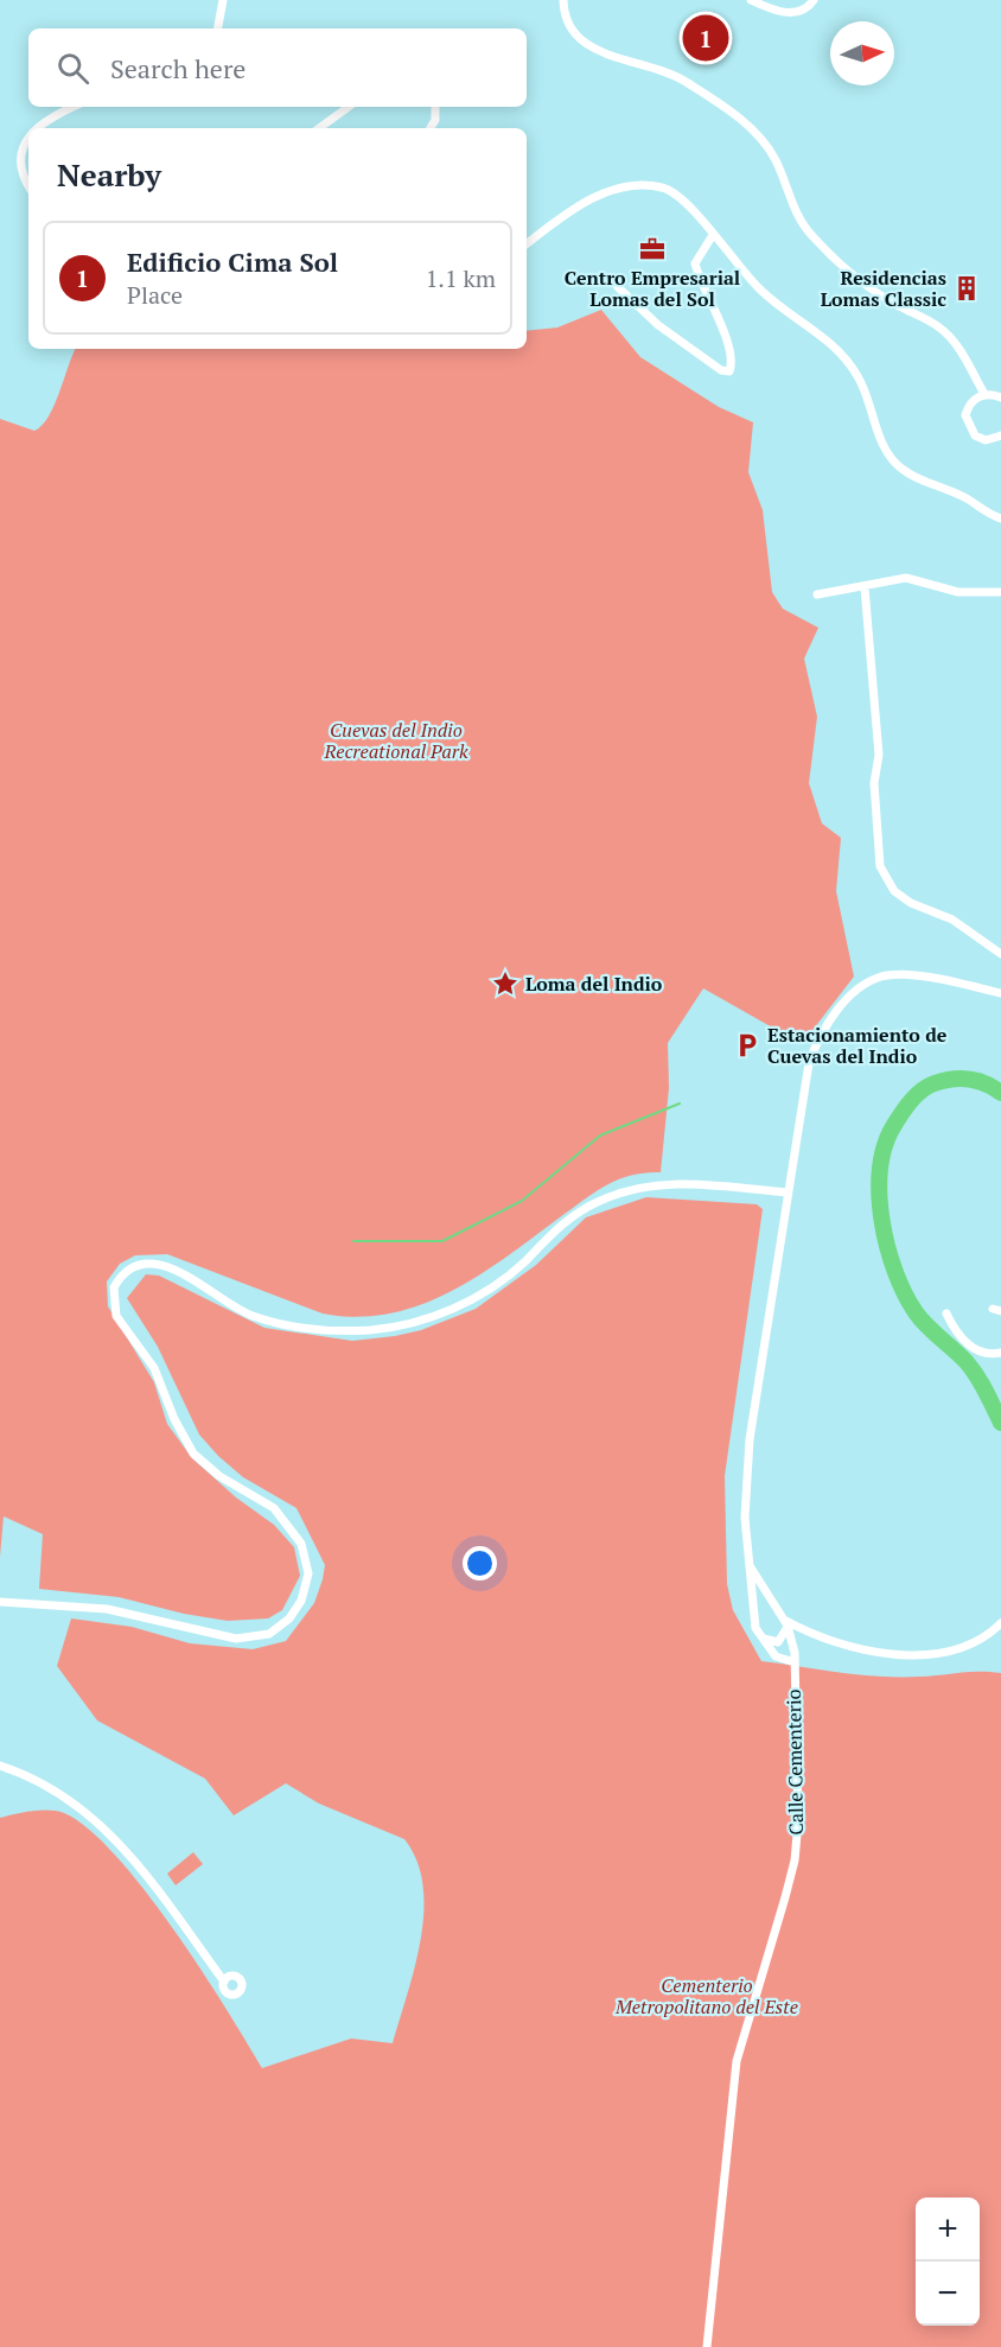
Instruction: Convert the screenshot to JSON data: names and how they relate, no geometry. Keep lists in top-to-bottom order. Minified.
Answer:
{"streets":{"street":["Calle Cementerio"]},"parks":["Cuevas del Indio Recreational Park","Cementerio Metropolitano del Este"],"places":{"office":["Centro Empresarial Lomas del Sol"],"building":["Residencias Lomas Classic"],"place":["Loma del Indio"],"parking":["Estacionamiento de Cuevas del Indio"]},"north":"right","page":{"pins":"1","search":"Search here","heading":"Nearby","list":[{"mark":"1","name":"Edificio Cima Sol","note":"Place","value":"1.1 km"}],"map_buttons":["+","−"]}}
